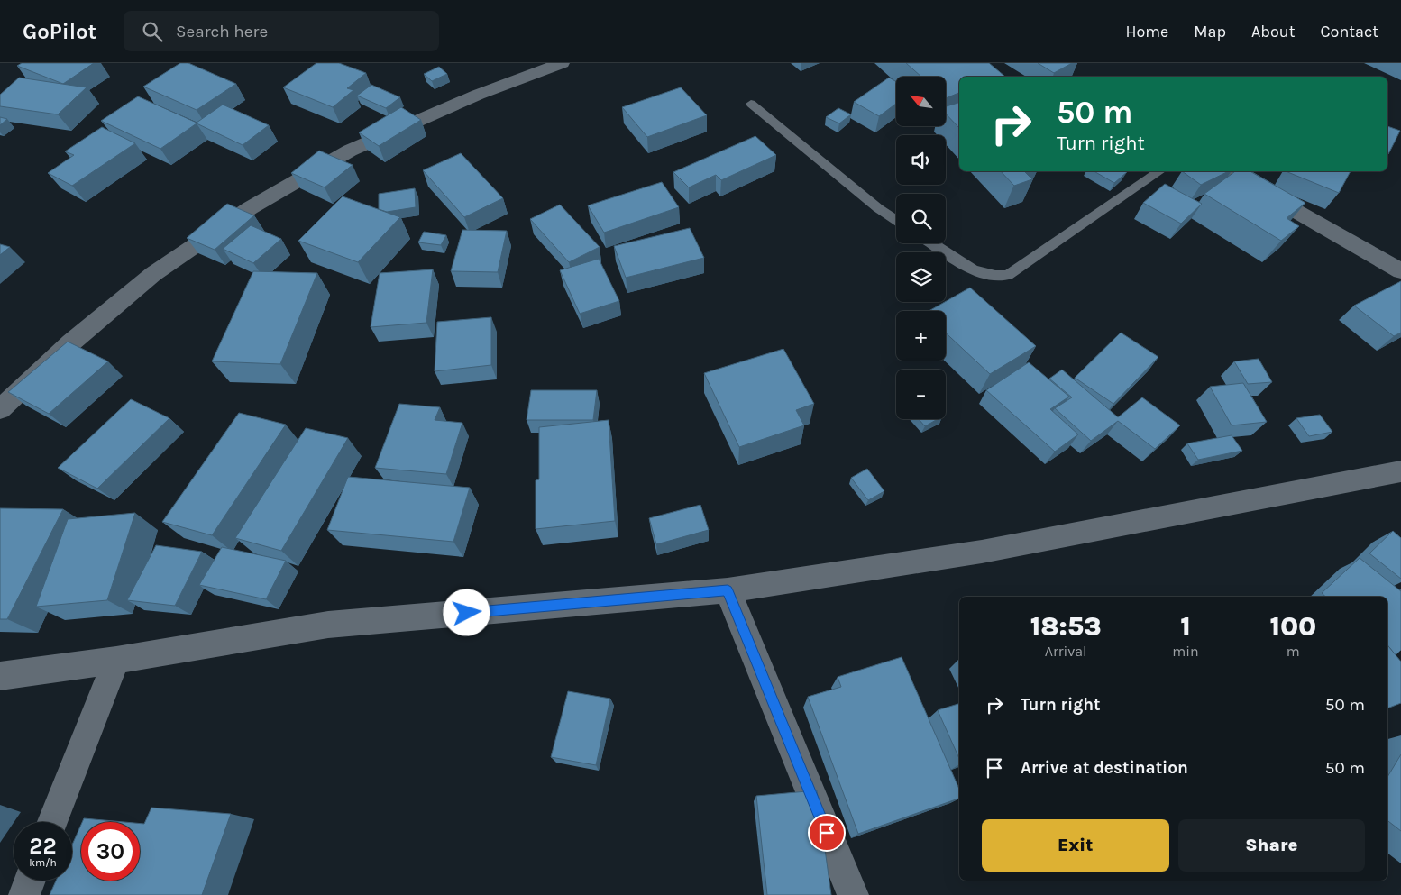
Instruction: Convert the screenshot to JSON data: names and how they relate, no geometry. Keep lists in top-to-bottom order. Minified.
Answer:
{"north":"top left","page":{"header":"GoPilot","search":"Search here","nav":["Home","Map","About","Contact"],"map_buttons":["+","−"],"turn":["50 m","Turn right"],"eta":["18:53","Arrival","1","min","100","m"],"list":[{"name":"Turn right","value":"50 m"},{"name":"Arrive at destination","value":"50 m"}],"buttons":["Exit","Share"],"speed":"22 km/h","limit":"30"}}
